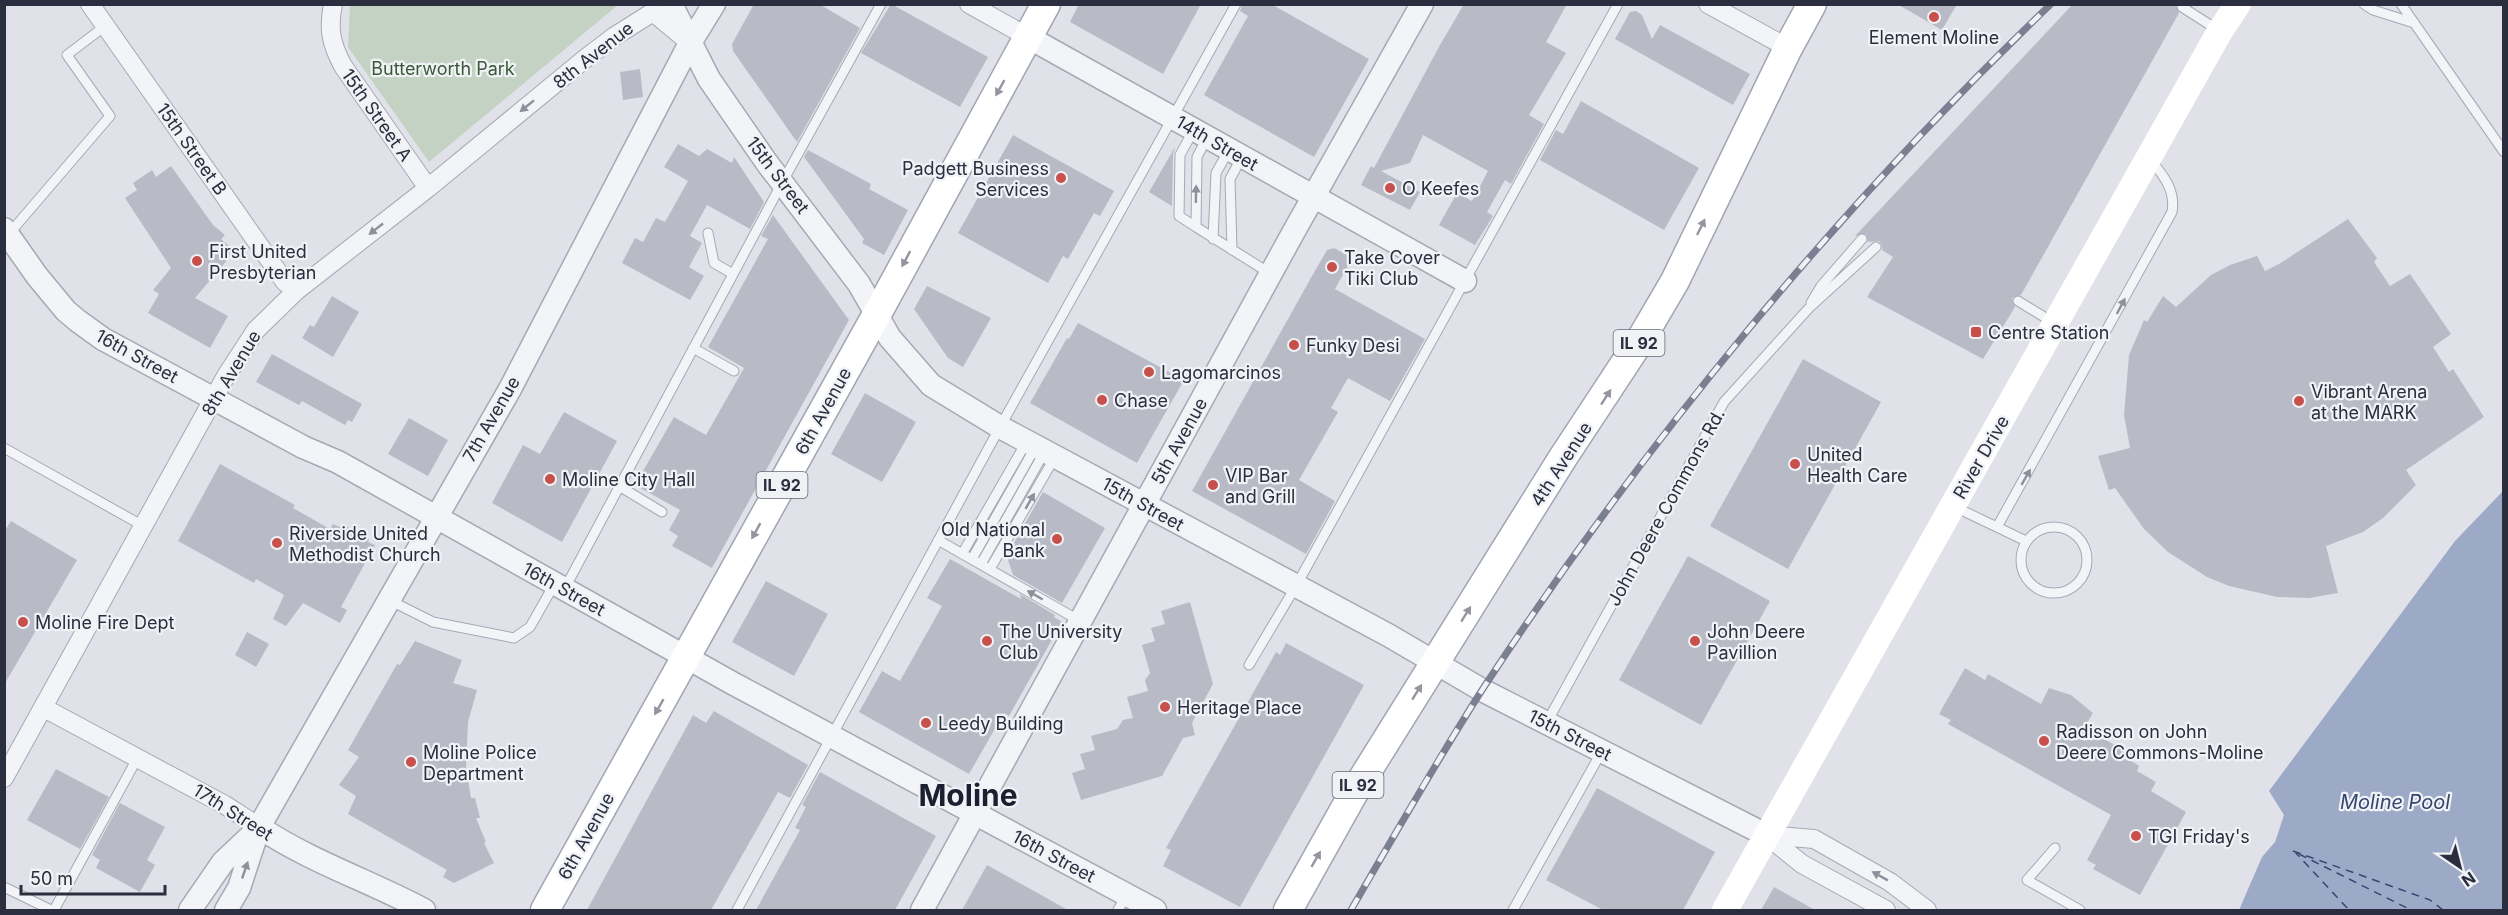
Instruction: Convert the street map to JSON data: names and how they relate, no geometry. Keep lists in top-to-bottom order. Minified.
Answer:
{"streets":{"main road":["IL 92","6th Avenue","River Drive","4th Avenue"],"street":["8th Avenue","15th Street A","14th Street","15th Street B","15th Street","16th Street","7th Avenue","5th Avenue","17th Street"],"lane":["John Deere Commons Rd."]},"crossings":[["8th Avenue","15th Street A"],["8th Avenue","15th Street B"],["8th Avenue","15th Street"],["8th Avenue","16th Street"],["8th Avenue","7th Avenue"],["8th Avenue","17th Street"],["14th Street","6th Avenue"],["14th Street","5th Avenue"],["15th Street","6th Avenue"],["15th Street","7th Avenue"],["15th Street","5th Avenue"],["15th Street","River Drive"],["15th Street","4th Avenue"],["15th Street","John Deere Commons Rd."],["16th Street","6th Avenue"],["16th Street","7th Avenue"],["16th Street","5th Avenue"],["7th Avenue","17th Street"]],"one_way":["8th Avenue","6th Avenue","4th Avenue"],"districts":["Moline"],"water":["Moline Pool"],"parks":["Butterworth Park"],"places":{"other":["Element Moline","Padgett Business Services","O Keefes","First United Presbyterian","Take Cover Tiki Club","Funky Desi","Lagomarcinos","Chase","Vibrant Arena at the MARK","United Health Care","Moline City Hall","VIP Bar and Grill","Old National Bank","Riverside United Methodist Church","Moline Fire Dept","The University Club","John Deere Pavillion","Heritage Place","Leedy Building","Radisson on John Deere Commons-Moline","Moline Police Department","TGI Friday's"],"transit":["Centre Station"]},"scale_bar":"50 m","north":"bottom right"}
